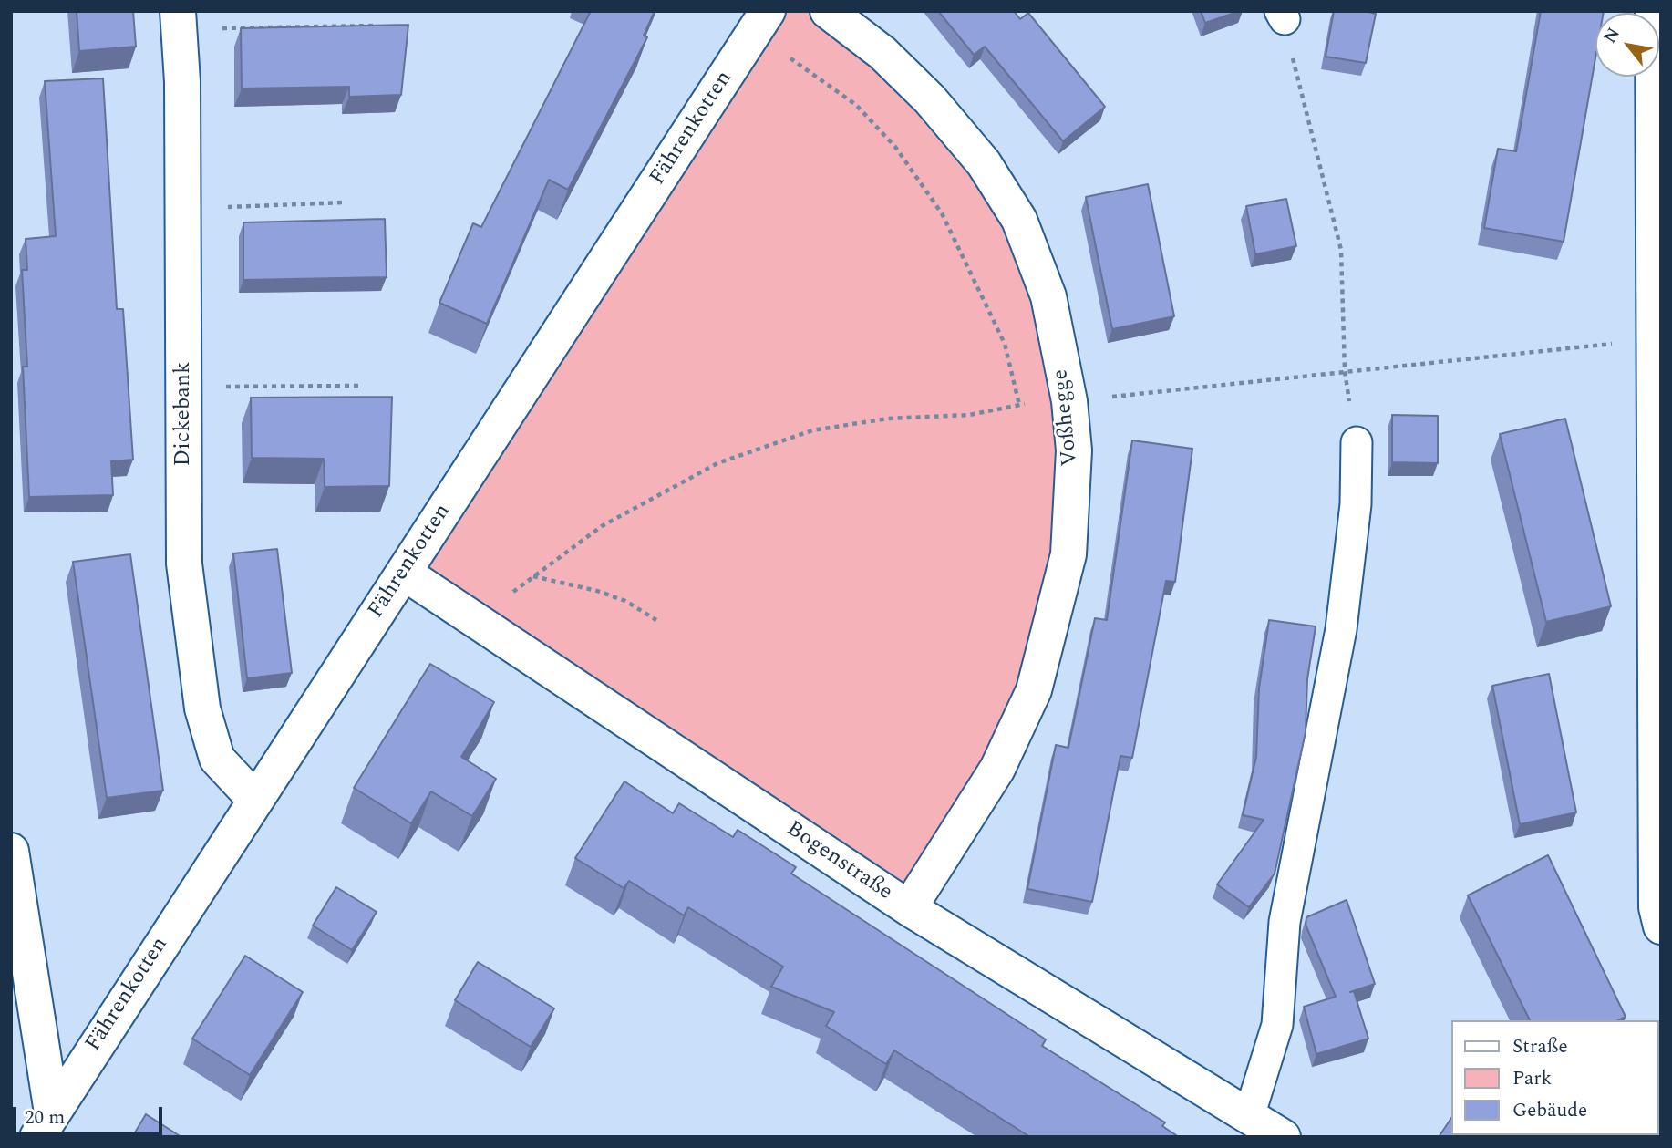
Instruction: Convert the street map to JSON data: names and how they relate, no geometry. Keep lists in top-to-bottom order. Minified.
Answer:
{"streets":{"street":["Fährenkotten","Dickebank","Voßhegge","Bogenstraße"]},"crossings":[["Fährenkotten","Dickebank"],["Fährenkotten","Bogenstraße"],["Voßhegge","Bogenstraße"]],"legend":["Straße","Park","Gebäude"],"scale_bar":"20 m","north":"top left"}
